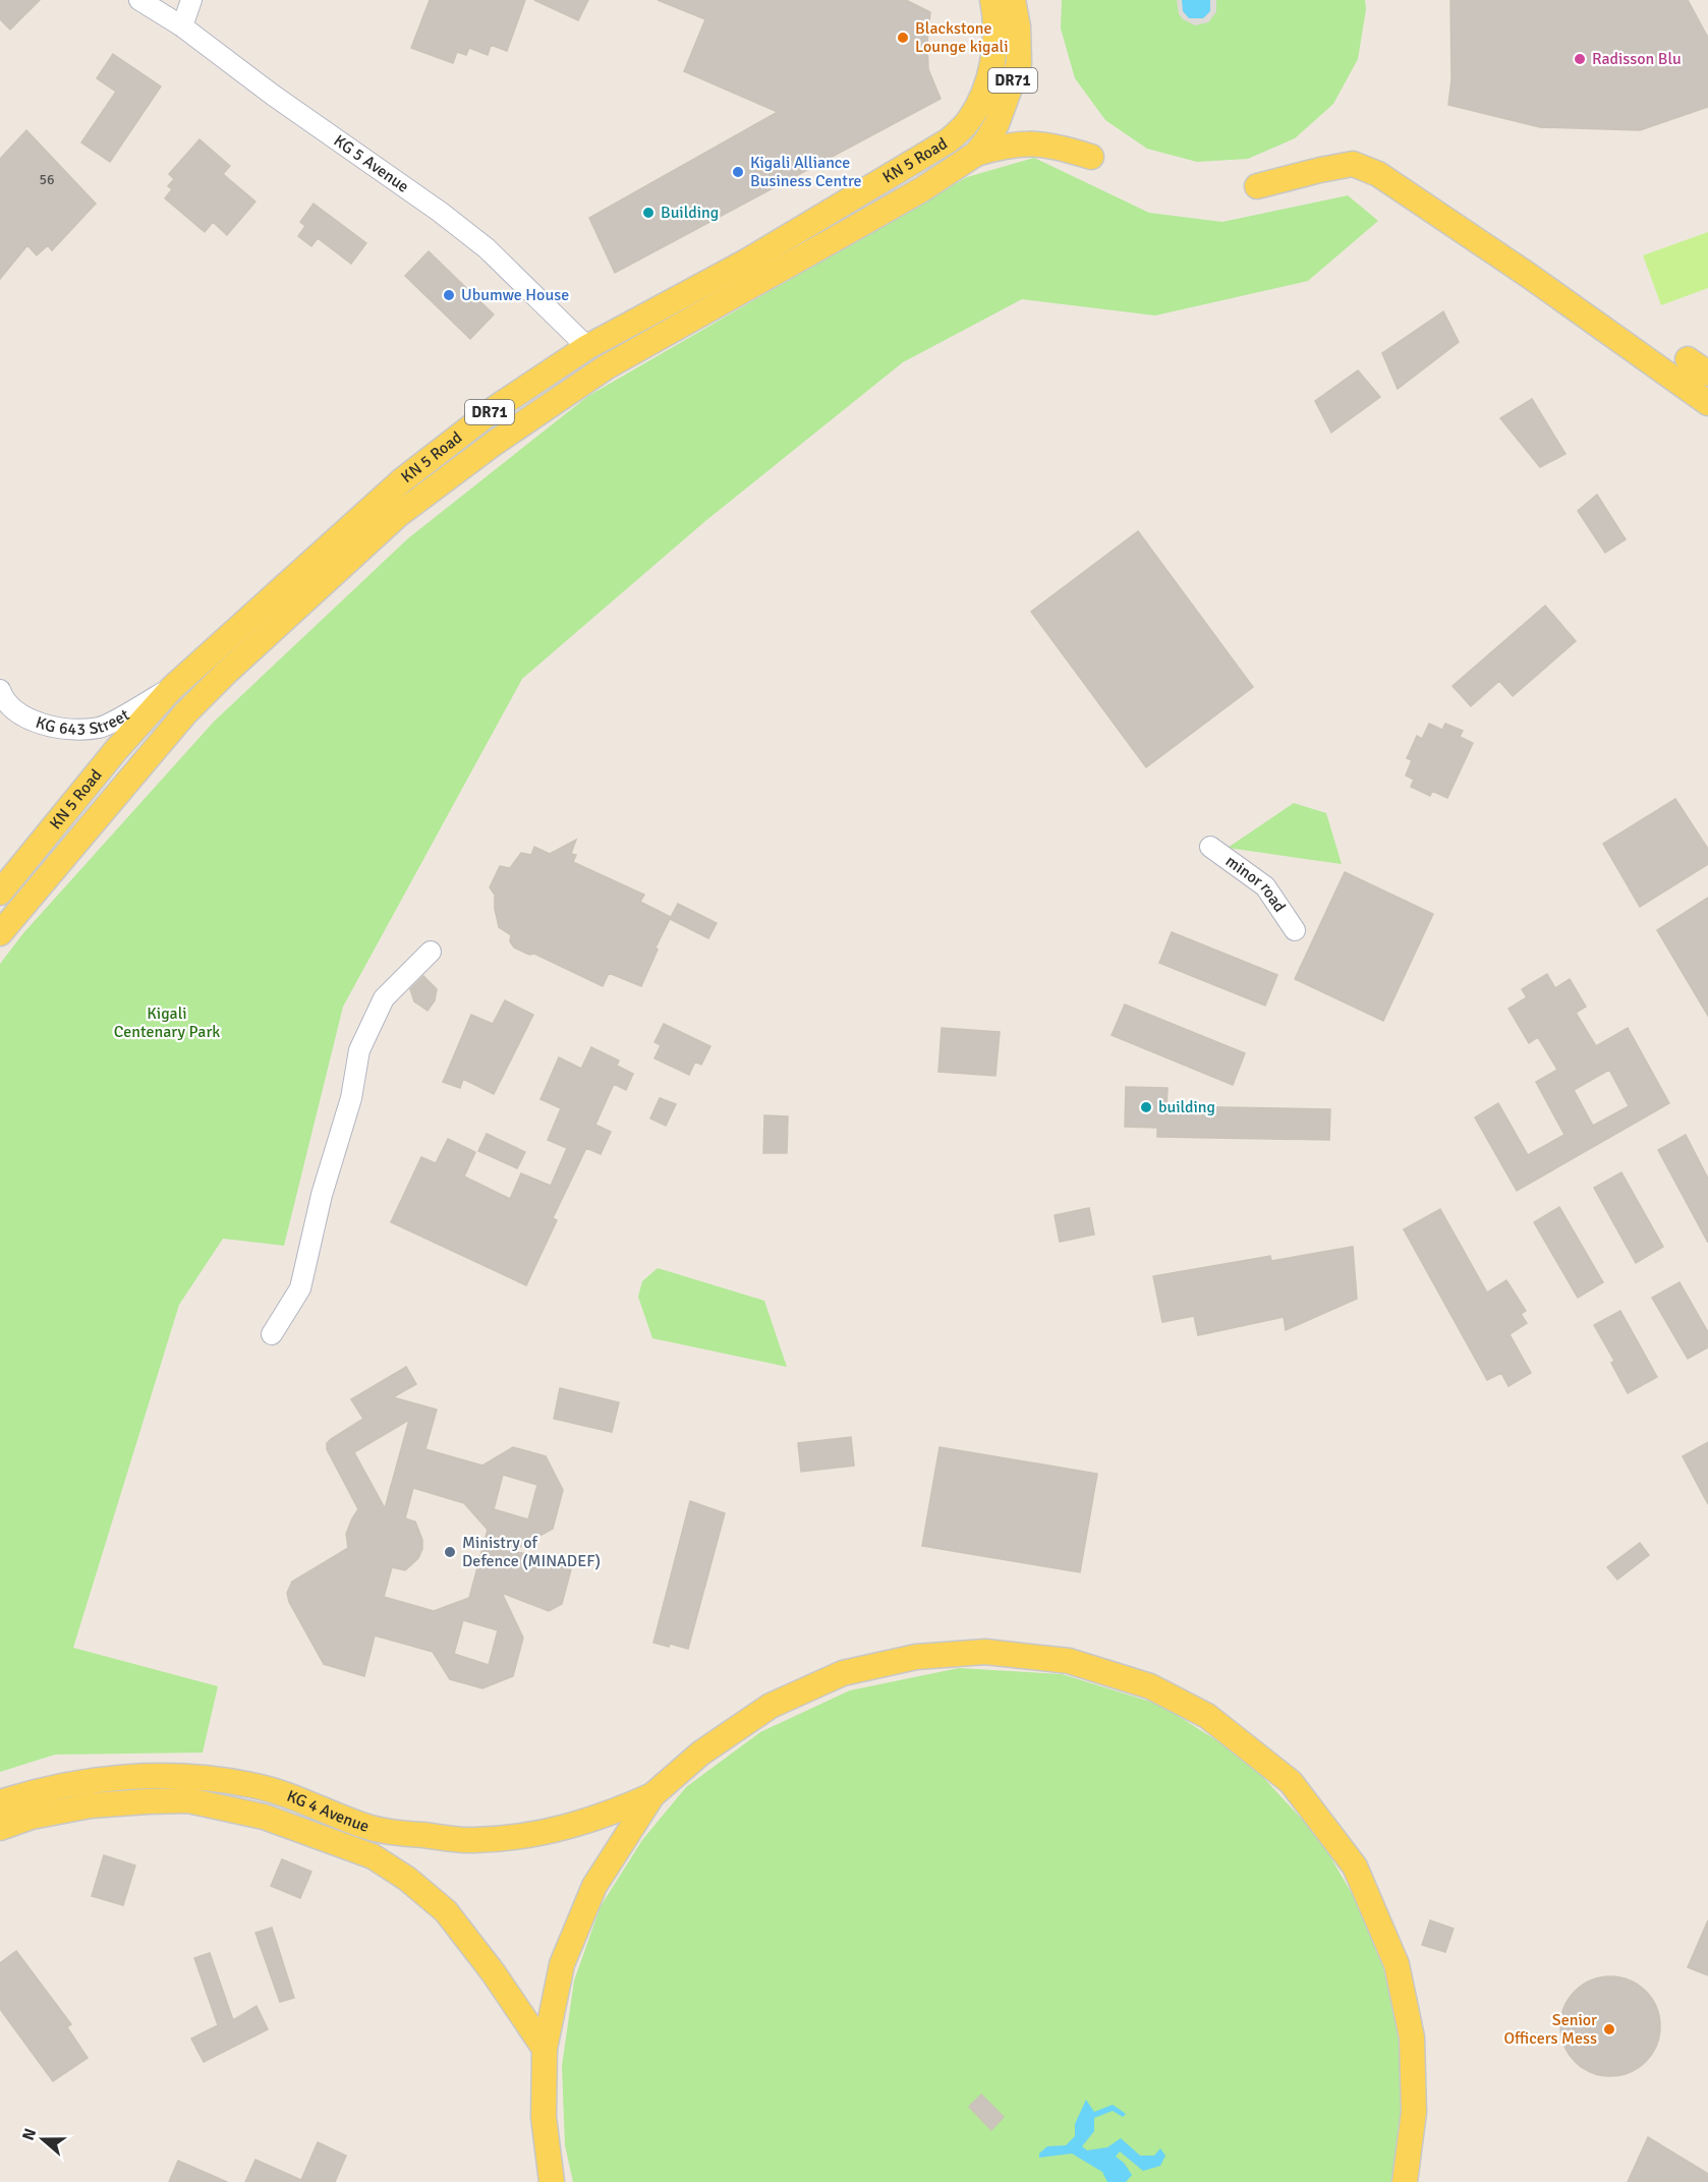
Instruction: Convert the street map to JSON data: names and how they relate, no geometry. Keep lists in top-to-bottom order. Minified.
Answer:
{"streets":{"main road":["DR71","KN 5 Road","KG 4 Avenue"],"street":["KG 5 Avenue","KG 643 Street","minor road"]},"crossings":[["DR71","KN 5 Road"],["KN 5 Road","KG 5 Avenue"],["KN 5 Road","KG 643 Street"]],"parks":["Kigali Centenary Park"],"places":["Blackstone Lounge kigali","Radisson Blu","Kigali Alliance Business Centre","Building","Ubumwe House","building","Ministry of Defence (MINADEF)","Senior Officers Mess"],"house_numbers":["56"],"north":"left"}
